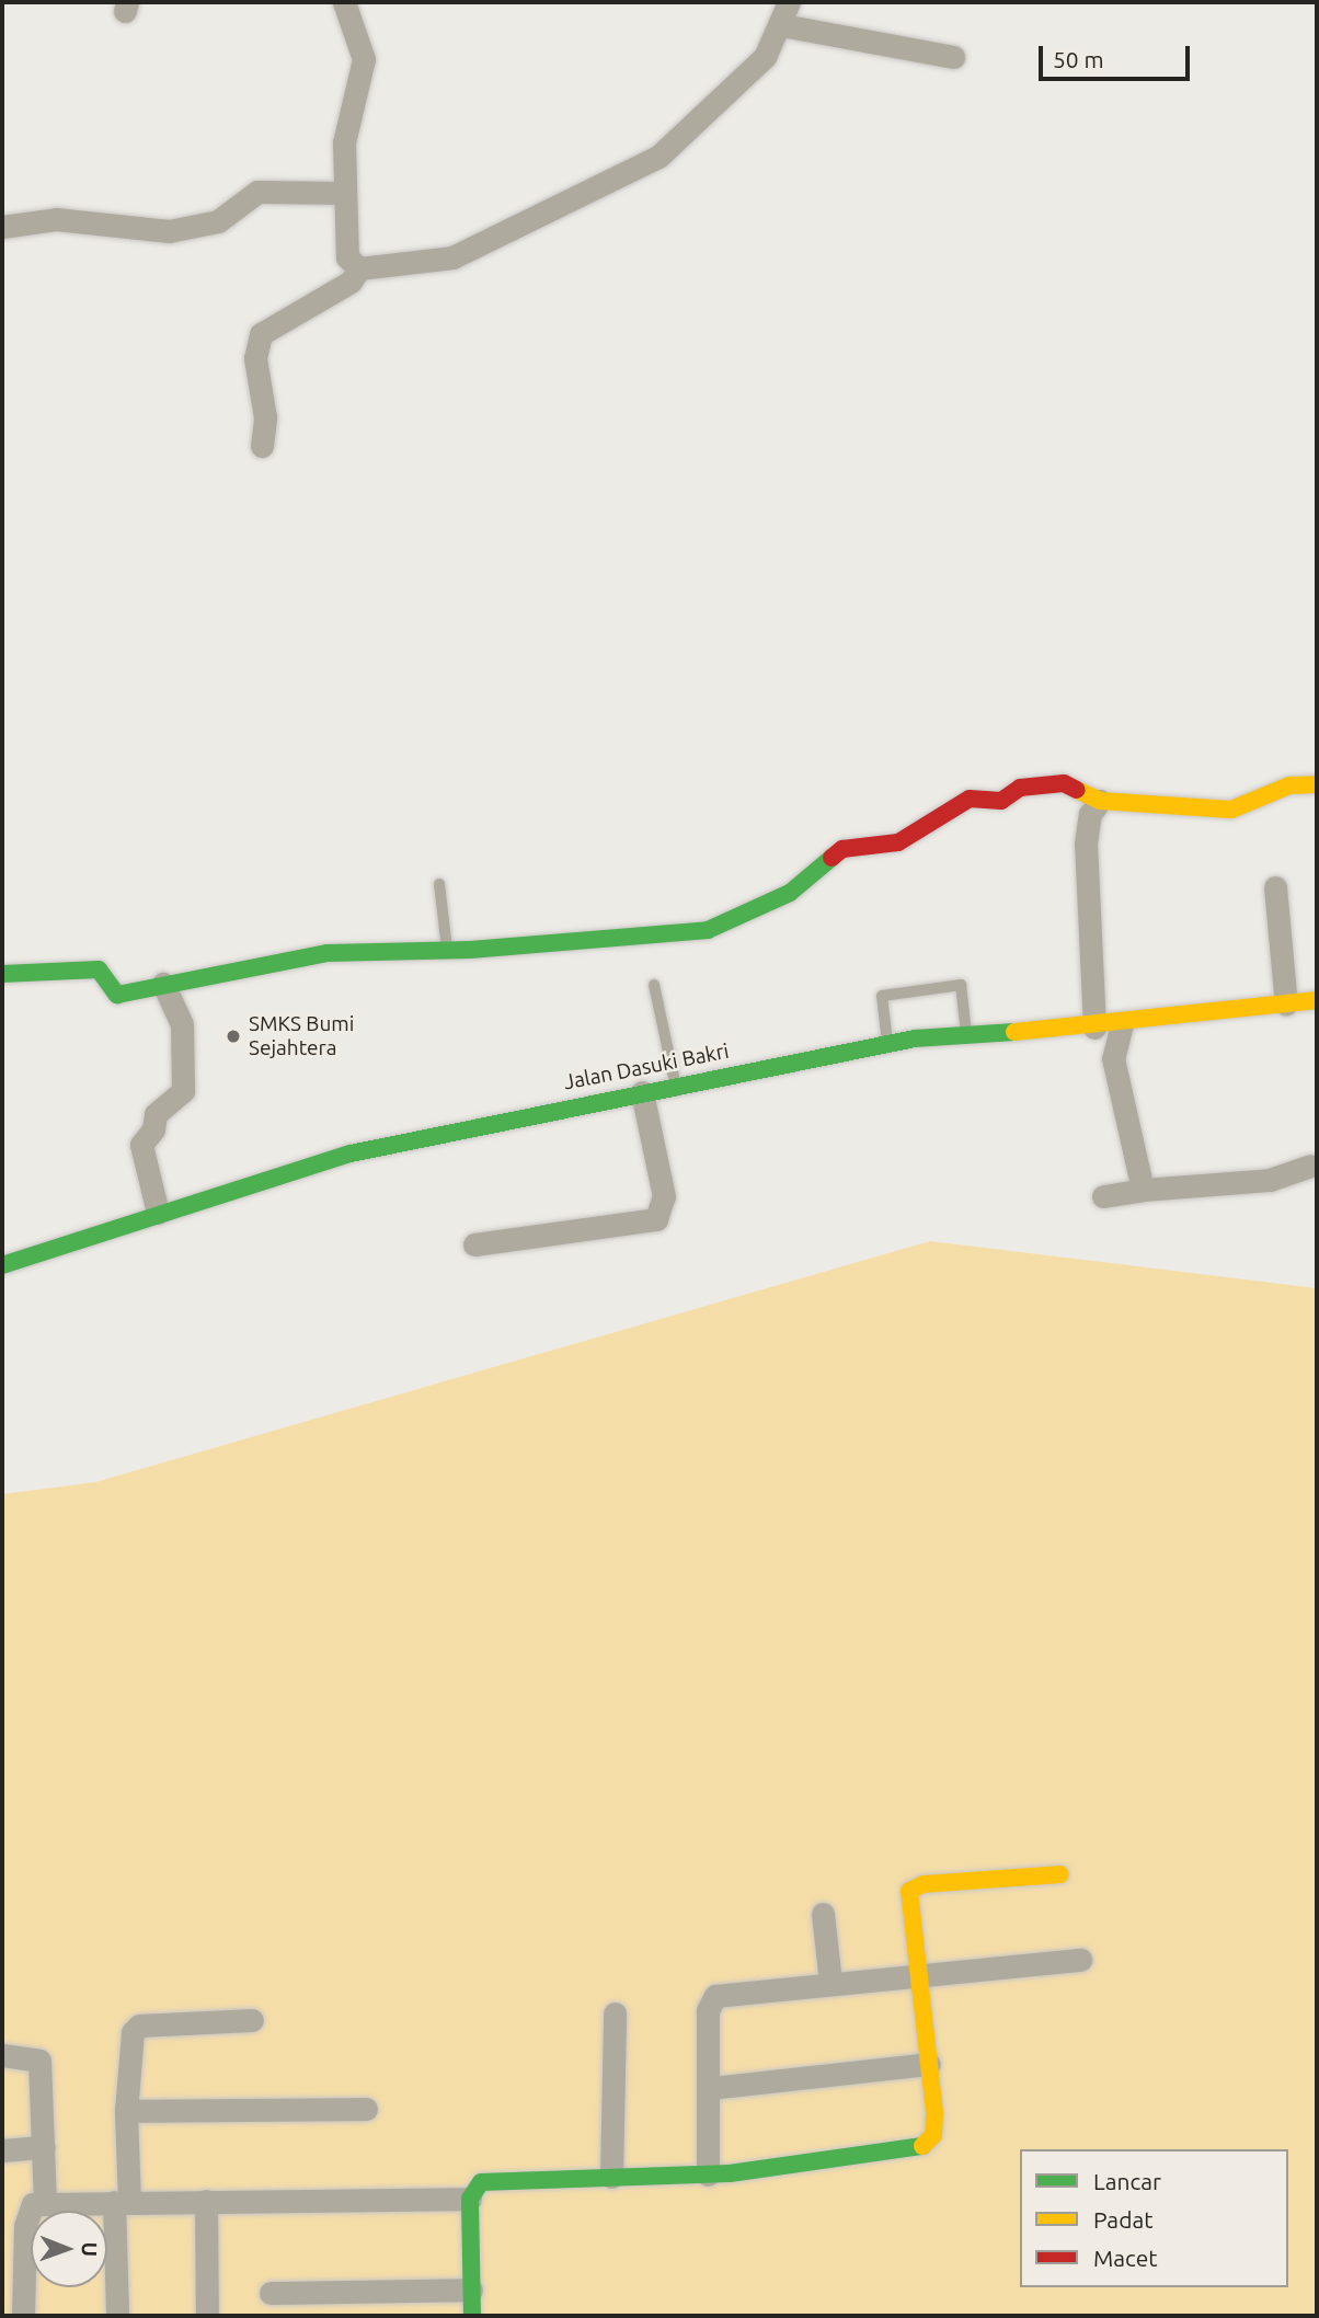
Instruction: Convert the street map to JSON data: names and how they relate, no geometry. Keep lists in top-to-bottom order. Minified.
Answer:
{"streets":{"street":["Jalan Dasuki Bakri"]},"places":["SMKS Bumi Sejahtera"],"legend":["Lancar","Padat","Macet"],"scale_bar":"50 m","north":"right"}
